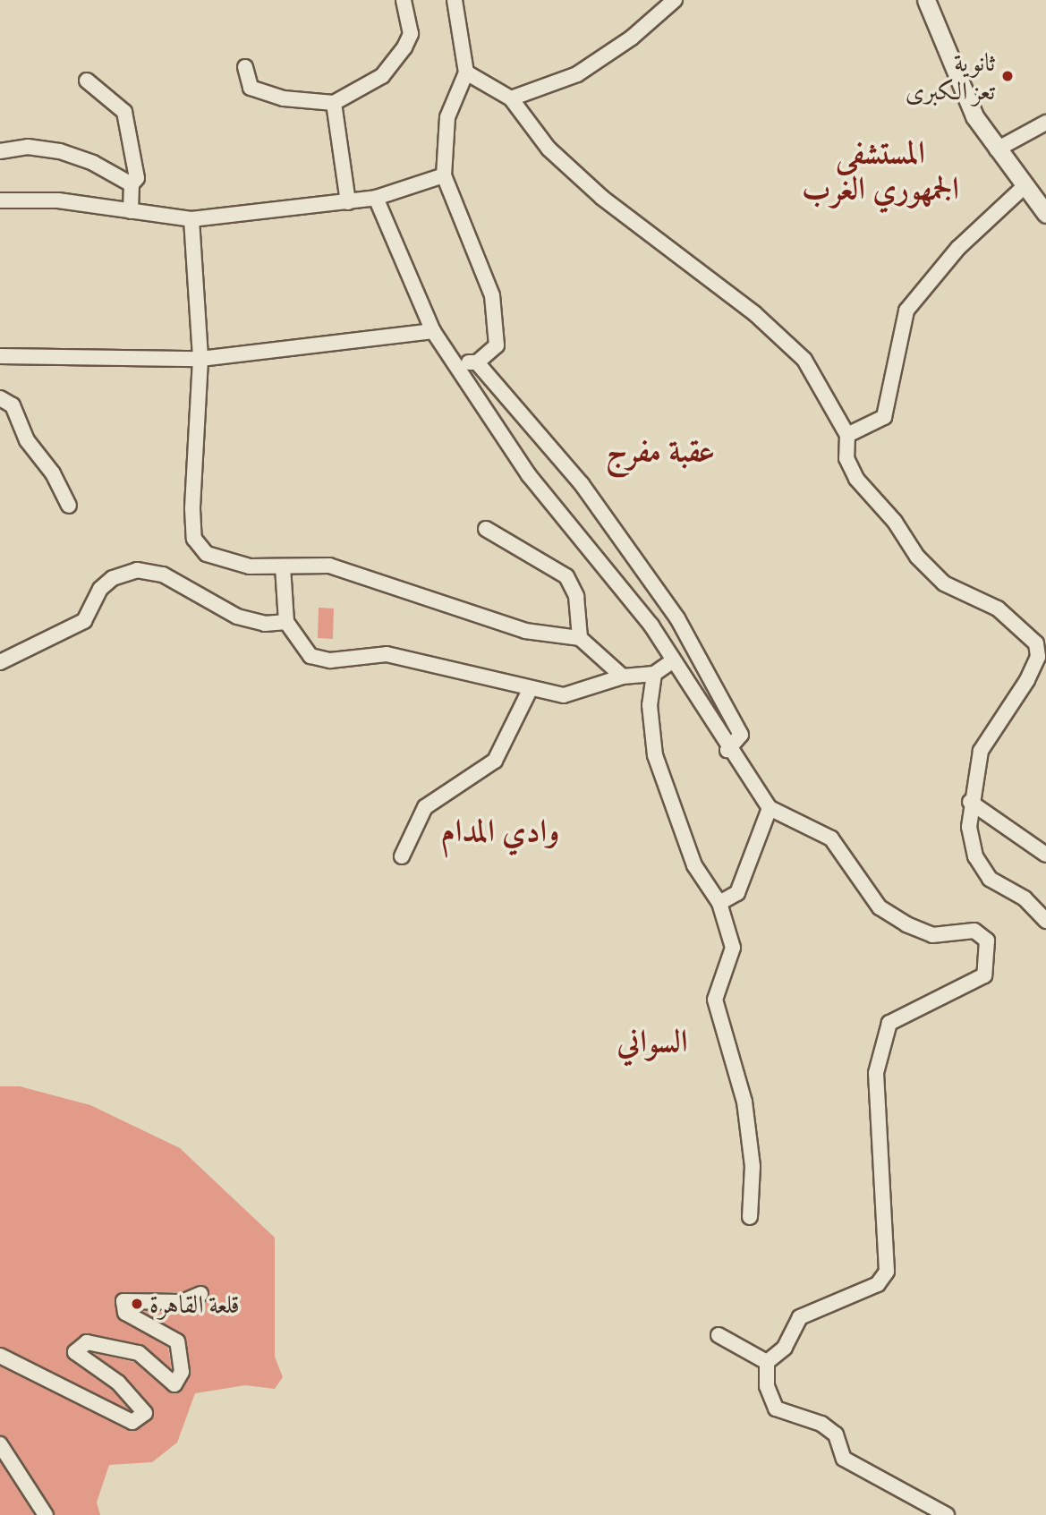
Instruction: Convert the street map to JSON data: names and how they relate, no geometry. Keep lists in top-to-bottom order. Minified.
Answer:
{"districts":["المستشفى الجمهوري الغرب","عقبة مفرج","وادي المدام","السواني"],"places":["ثانوية تعز الكبرى","قلعة القاهرة"]}
